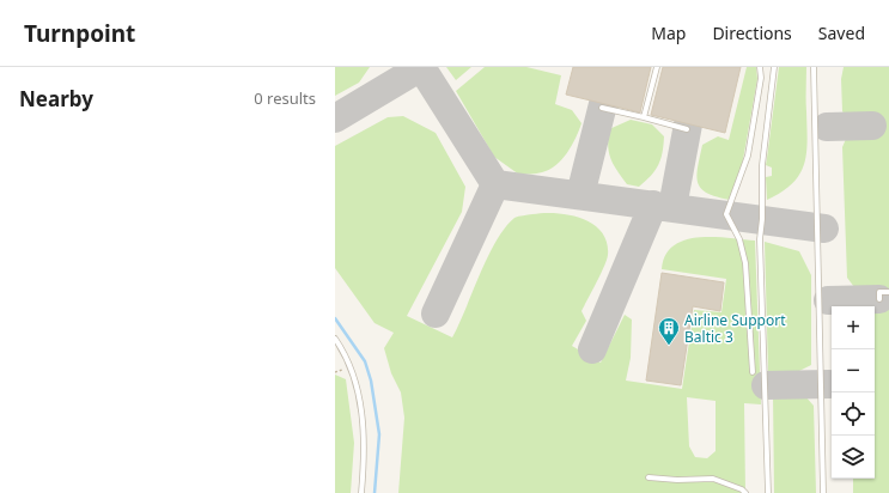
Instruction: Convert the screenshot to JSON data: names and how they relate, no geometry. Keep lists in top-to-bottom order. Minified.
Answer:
{"places":{"building":["Airline Support Baltic 3"]},"page":{"header":"Turnpoint","nav":["Map","Directions","Saved"],"heading":["Nearby","0 results"],"map_buttons":["+","−"]}}
